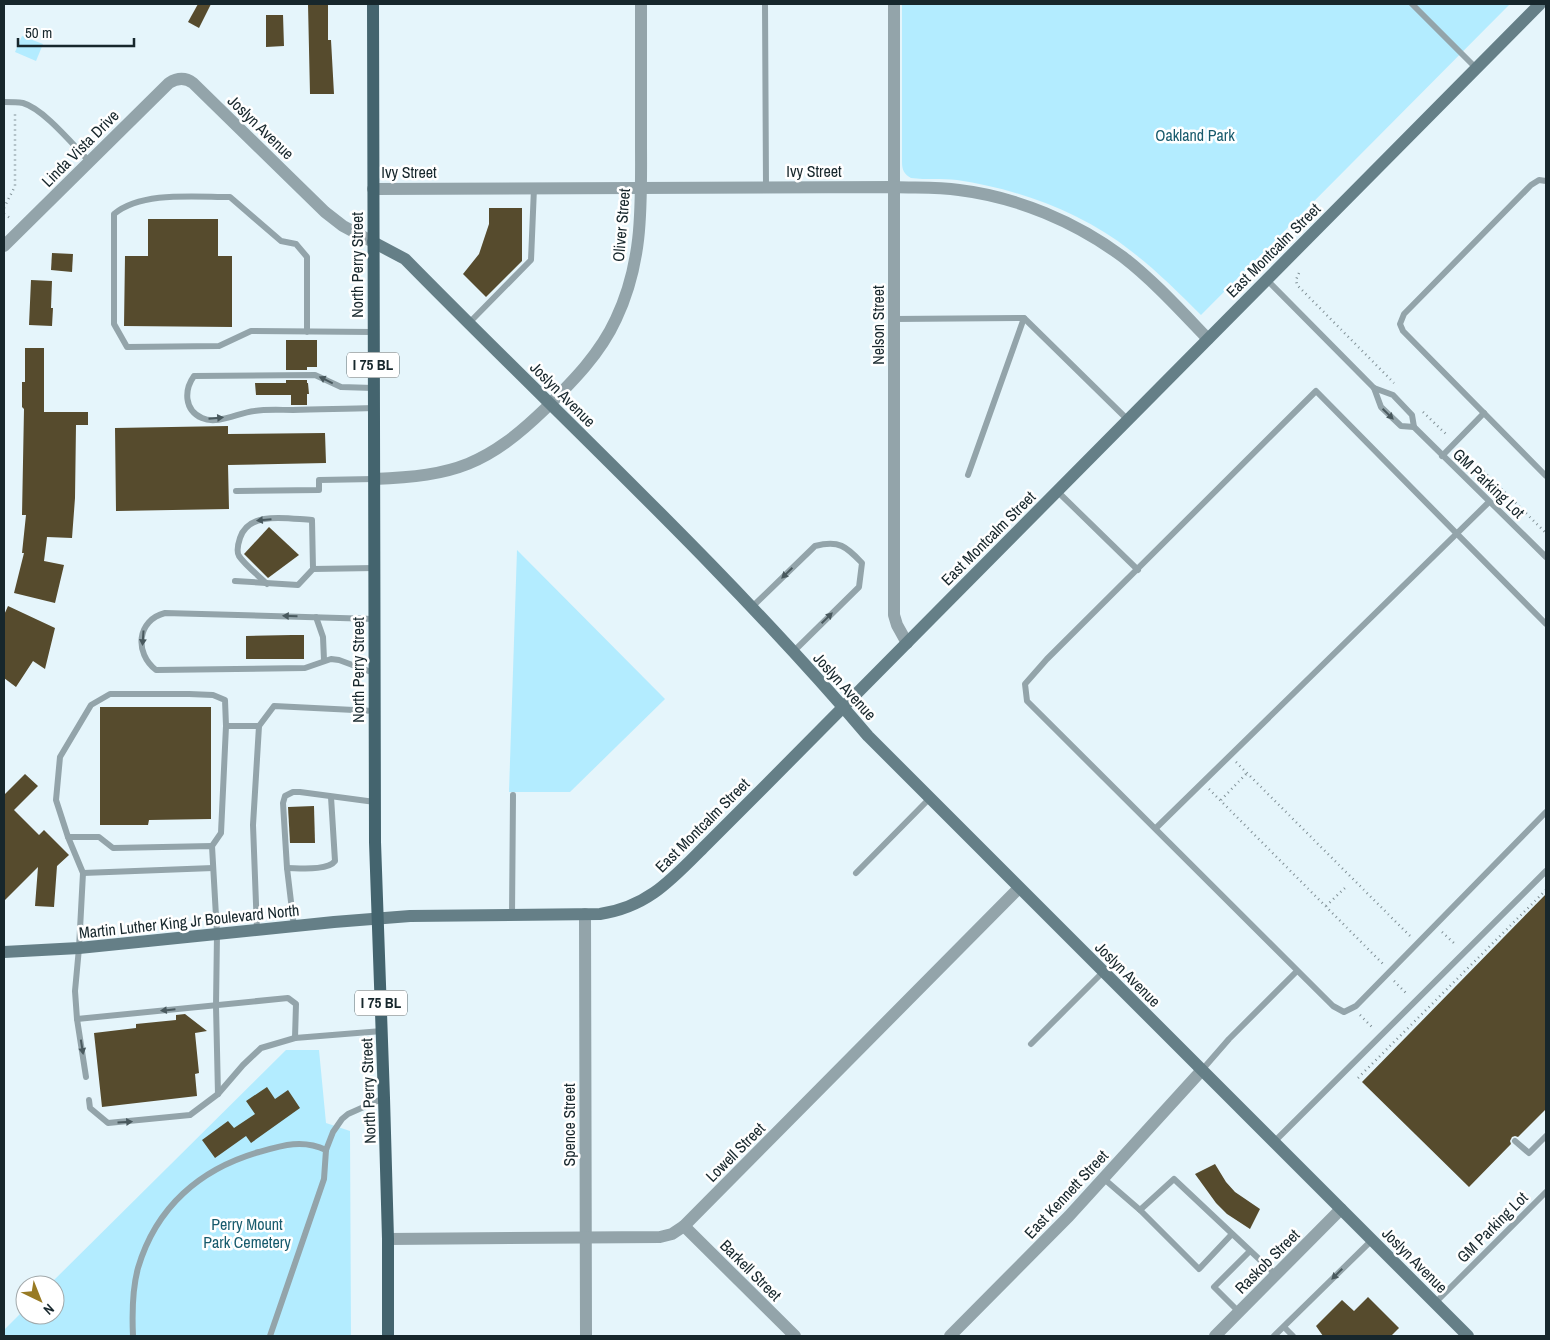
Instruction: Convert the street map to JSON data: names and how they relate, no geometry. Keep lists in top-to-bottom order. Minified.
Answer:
{"streets":{"main road":["Joslyn Avenue","East Montcalm Street","North Perry Street","I 75 BL","Martin Luther King Jr Boulevard North"],"street":["Linda Vista Drive","Ivy Street","Oliver Street","Nelson Street","Spence Street","Lowell Street","East Kennett Street","Raskob Street","Barkell Street"],"lane":["GM Parking Lot"]},"crossings":[["Joslyn Avenue","Linda Vista Drive"],["Joslyn Avenue","Oliver Street"],["Joslyn Avenue","East Montcalm Street"],["Joslyn Avenue","North Perry Street"],["Joslyn Avenue","GM Parking Lot"],["Joslyn Avenue","Lowell Street"],["Joslyn Avenue","East Kennett Street"],["Joslyn Avenue","Raskob Street"],["Ivy Street","Oliver Street"],["Ivy Street","East Montcalm Street"],["Ivy Street","North Perry Street"],["Ivy Street","Nelson Street"],["Oliver Street","North Perry Street"],["East Montcalm Street","North Perry Street"],["East Montcalm Street","Nelson Street"],["East Montcalm Street","GM Parking Lot"],["East Montcalm Street","Martin Luther King Jr Boulevard North"],["East Montcalm Street","Spence Street"],["North Perry Street","Martin Luther King Jr Boulevard North"],["North Perry Street","Lowell Street"],["Spence Street","Lowell Street"],["Lowell Street","Barkell Street"]],"parks":["Oakland Park","Perry Mount Park Cemetery"],"scale_bar":"50 m","north":"bottom right"}
